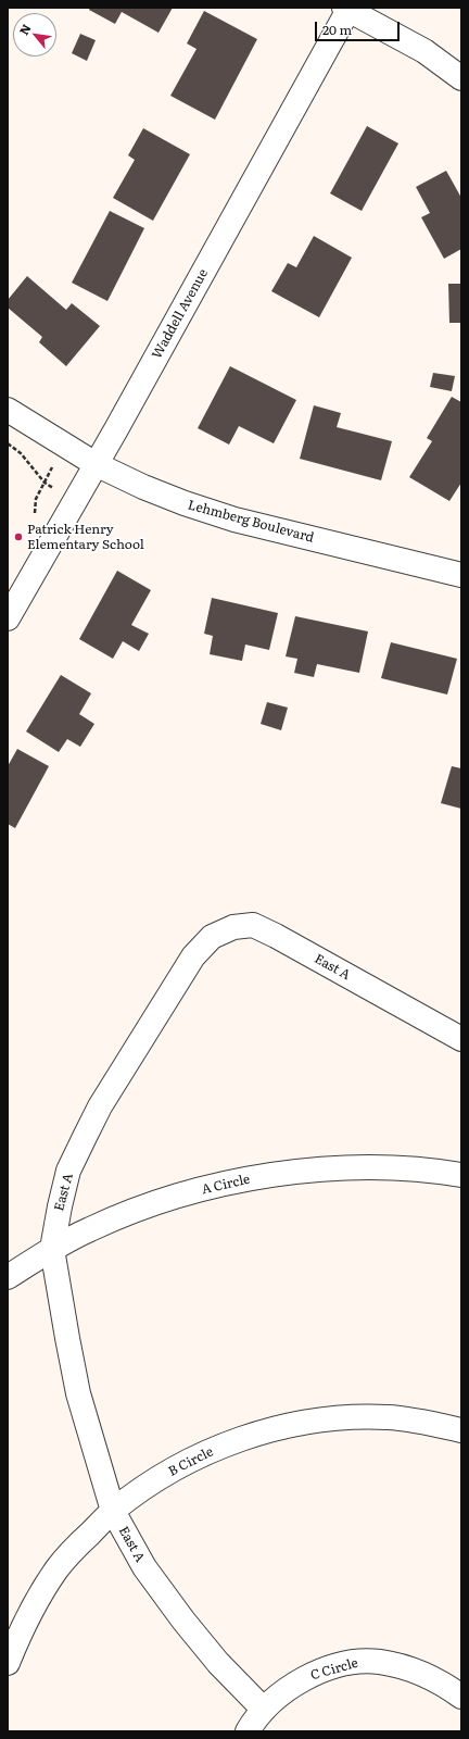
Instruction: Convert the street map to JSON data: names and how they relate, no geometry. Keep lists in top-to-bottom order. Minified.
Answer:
{"streets":{"street":["Waddell Avenue","Lehmberg Boulevard","East A","A Circle","B Circle","C Circle"]},"crossings":[["Waddell Avenue","Lehmberg Boulevard"],["East A","A Circle"],["East A","B Circle"],["East A","C Circle"]],"places":["Patrick Henry Elementary School"],"scale_bar":"20 m","north":"top left"}
